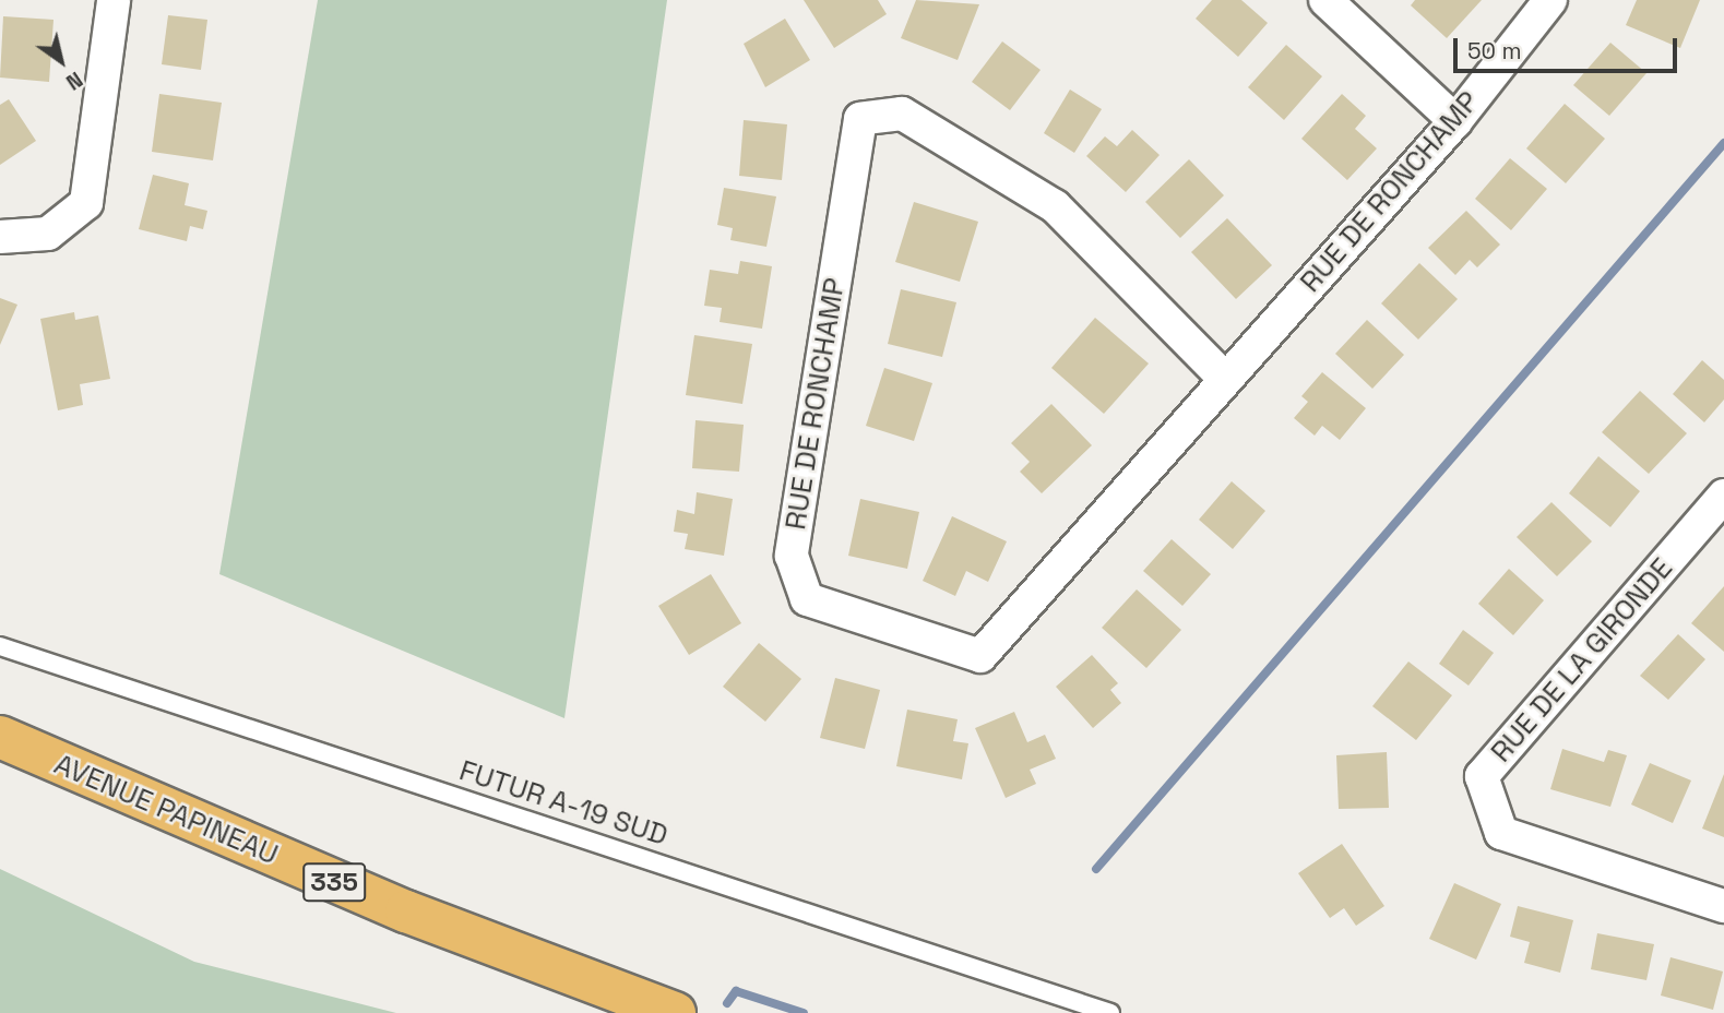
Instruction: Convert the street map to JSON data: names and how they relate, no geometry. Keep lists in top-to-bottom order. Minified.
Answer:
{"streets":{"highway":["AVENUE PAPINEAU","335"],"street":["RUE DE RONCHAMP","RUE DE LA GIRONDE"],"lane":["FUTUR A-19 SUD"]},"scale_bar":"50 m","north":"bottom right"}
